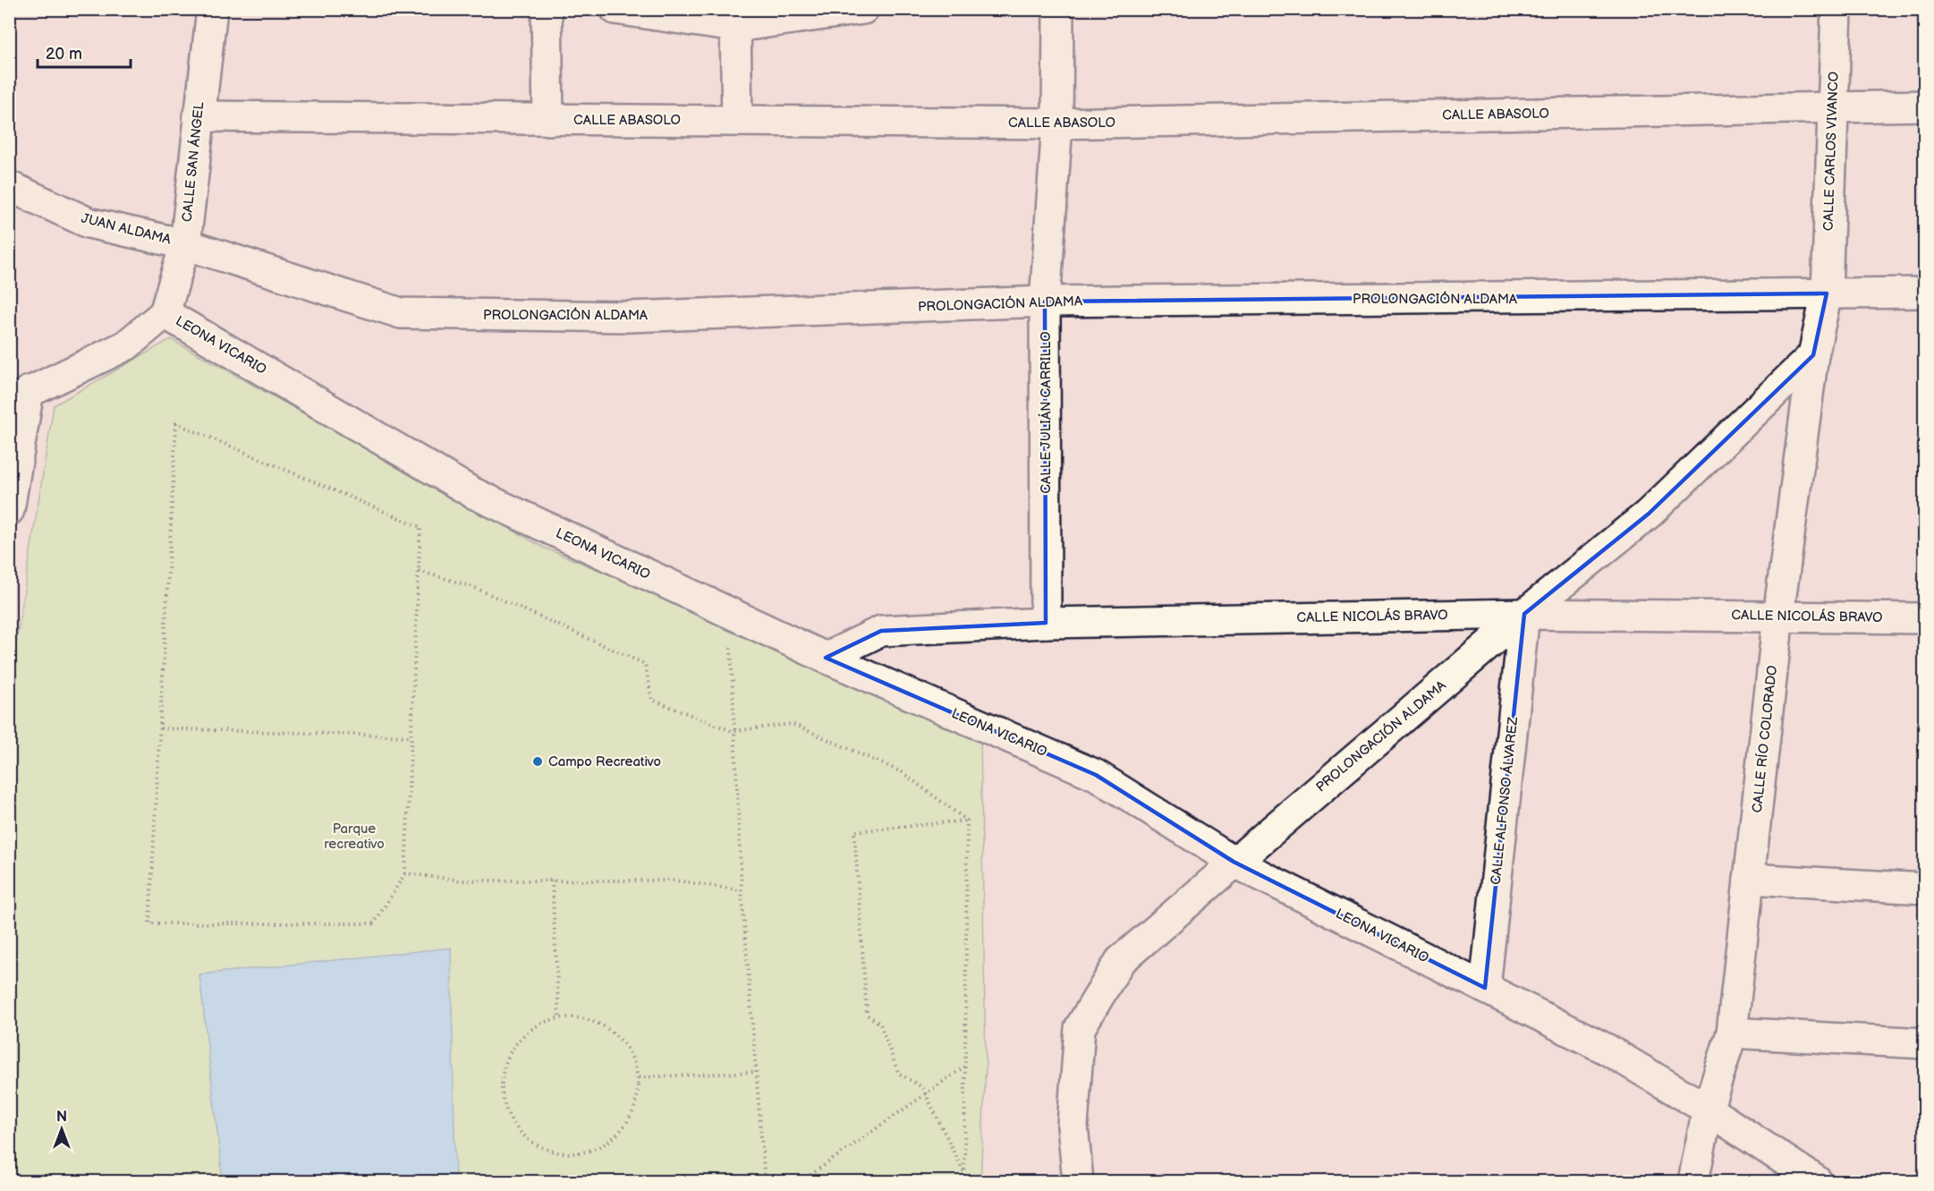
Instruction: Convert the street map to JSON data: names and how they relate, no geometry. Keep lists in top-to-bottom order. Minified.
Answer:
{"streets":{"street":["CALLE ABASOLO","CALLE CARLOS VIVANCO","CALLE SAN ÁNGEL","JUAN ALDAMA","PROLONGACIÓN ALDAMA","LEONA VICARIO","CALLE JULIÁN CARRILLO","CALLE NICOLÁS BRAVO","CALLE RÍO COLORADO","CALLE ALFONSO ÁLVAREZ"]},"crossings":[["CALLE ABASOLO","CALLE CARLOS VIVANCO"],["CALLE ABASOLO","CALLE SAN ÁNGEL"],["CALLE ABASOLO","CALLE JULIÁN CARRILLO"],["CALLE CARLOS VIVANCO","PROLONGACIÓN ALDAMA"],["CALLE CARLOS VIVANCO","CALLE RÍO COLORADO"],["CALLE SAN ÁNGEL","JUAN ALDAMA"],["CALLE SAN ÁNGEL","PROLONGACIÓN ALDAMA"],["CALLE SAN ÁNGEL","LEONA VICARIO"],["JUAN ALDAMA","PROLONGACIÓN ALDAMA"],["PROLONGACIÓN ALDAMA","LEONA VICARIO"],["PROLONGACIÓN ALDAMA","CALLE JULIÁN CARRILLO"],["PROLONGACIÓN ALDAMA","CALLE NICOLÁS BRAVO"],["PROLONGACIÓN ALDAMA","CALLE RÍO COLORADO"],["PROLONGACIÓN ALDAMA","CALLE ALFONSO ÁLVAREZ"],["LEONA VICARIO","CALLE NICOLÁS BRAVO"],["LEONA VICARIO","CALLE RÍO COLORADO"],["LEONA VICARIO","CALLE ALFONSO ÁLVAREZ"],["CALLE JULIÁN CARRILLO","CALLE NICOLÁS BRAVO"],["CALLE NICOLÁS BRAVO","CALLE RÍO COLORADO"],["CALLE NICOLÁS BRAVO","CALLE ALFONSO ÁLVAREZ"]],"parks":["Parque recreativo"],"places":["Campo Recreativo"],"scale_bar":"20 m","north":"top"}
